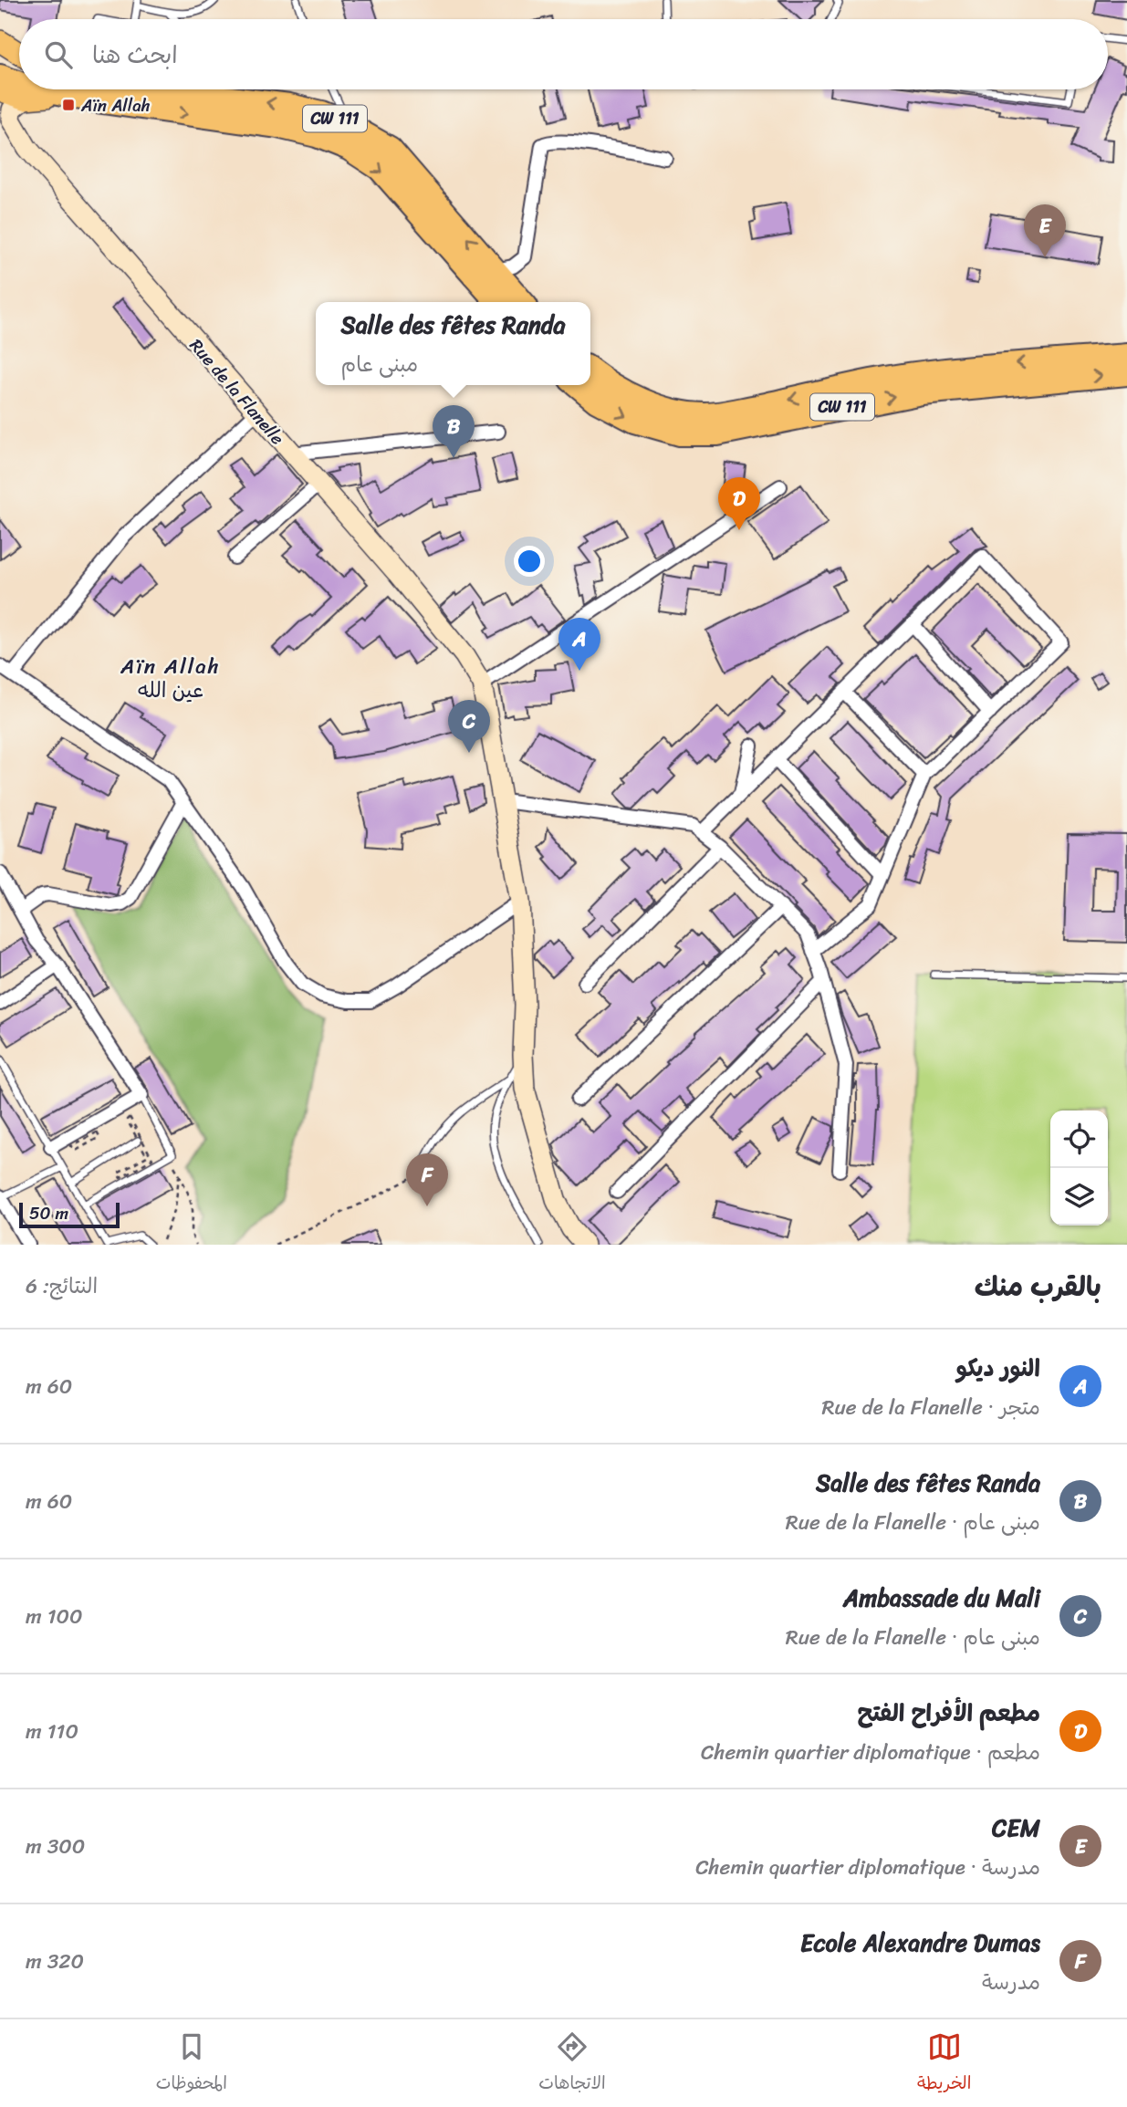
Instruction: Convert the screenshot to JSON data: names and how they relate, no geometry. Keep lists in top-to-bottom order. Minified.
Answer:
{"streets":{"highway":["CW 111"],"street":["Rue de la Flanelle"]},"districts":["Aïn Allah عين الله"],"places":{"transit":["Aïn Allah"]},"scale_bar":"50 m","page":{"search":"ابحث هنا","pins":["E","B","D","A","C","F"],"popup":["Salle des fêtes Randa","مبنى عام"],"scale":"50 m","heading":["بالقرب منك","النتائج: 6"],"list":[{"mark":"A","name":"النور ديكو","note":"متجر · Rue de la Flanelle","value":"60 m"},{"mark":"B","name":"Salle des fêtes Randa","note":"مبنى عام · Rue de la Flanelle","value":"60 m"},{"mark":"C","name":"Ambassade du Mali","note":"مبنى عام · Rue de la Flanelle","value":"100 m"},{"mark":"D","name":"مطعم الأفراح الفتح","note":"مطعم · Chemin quartier diplomatique","value":"110 m"},{"mark":"E","name":"CEM","note":"مدرسة · Chemin quartier diplomatique","value":"300 m"},{"mark":"F","name":"Ecole Alexandre Dumas","note":"مدرسة","value":"320 m"}],"nav":["الخريطة","الاتجاهات","المحفوظات"]}}
